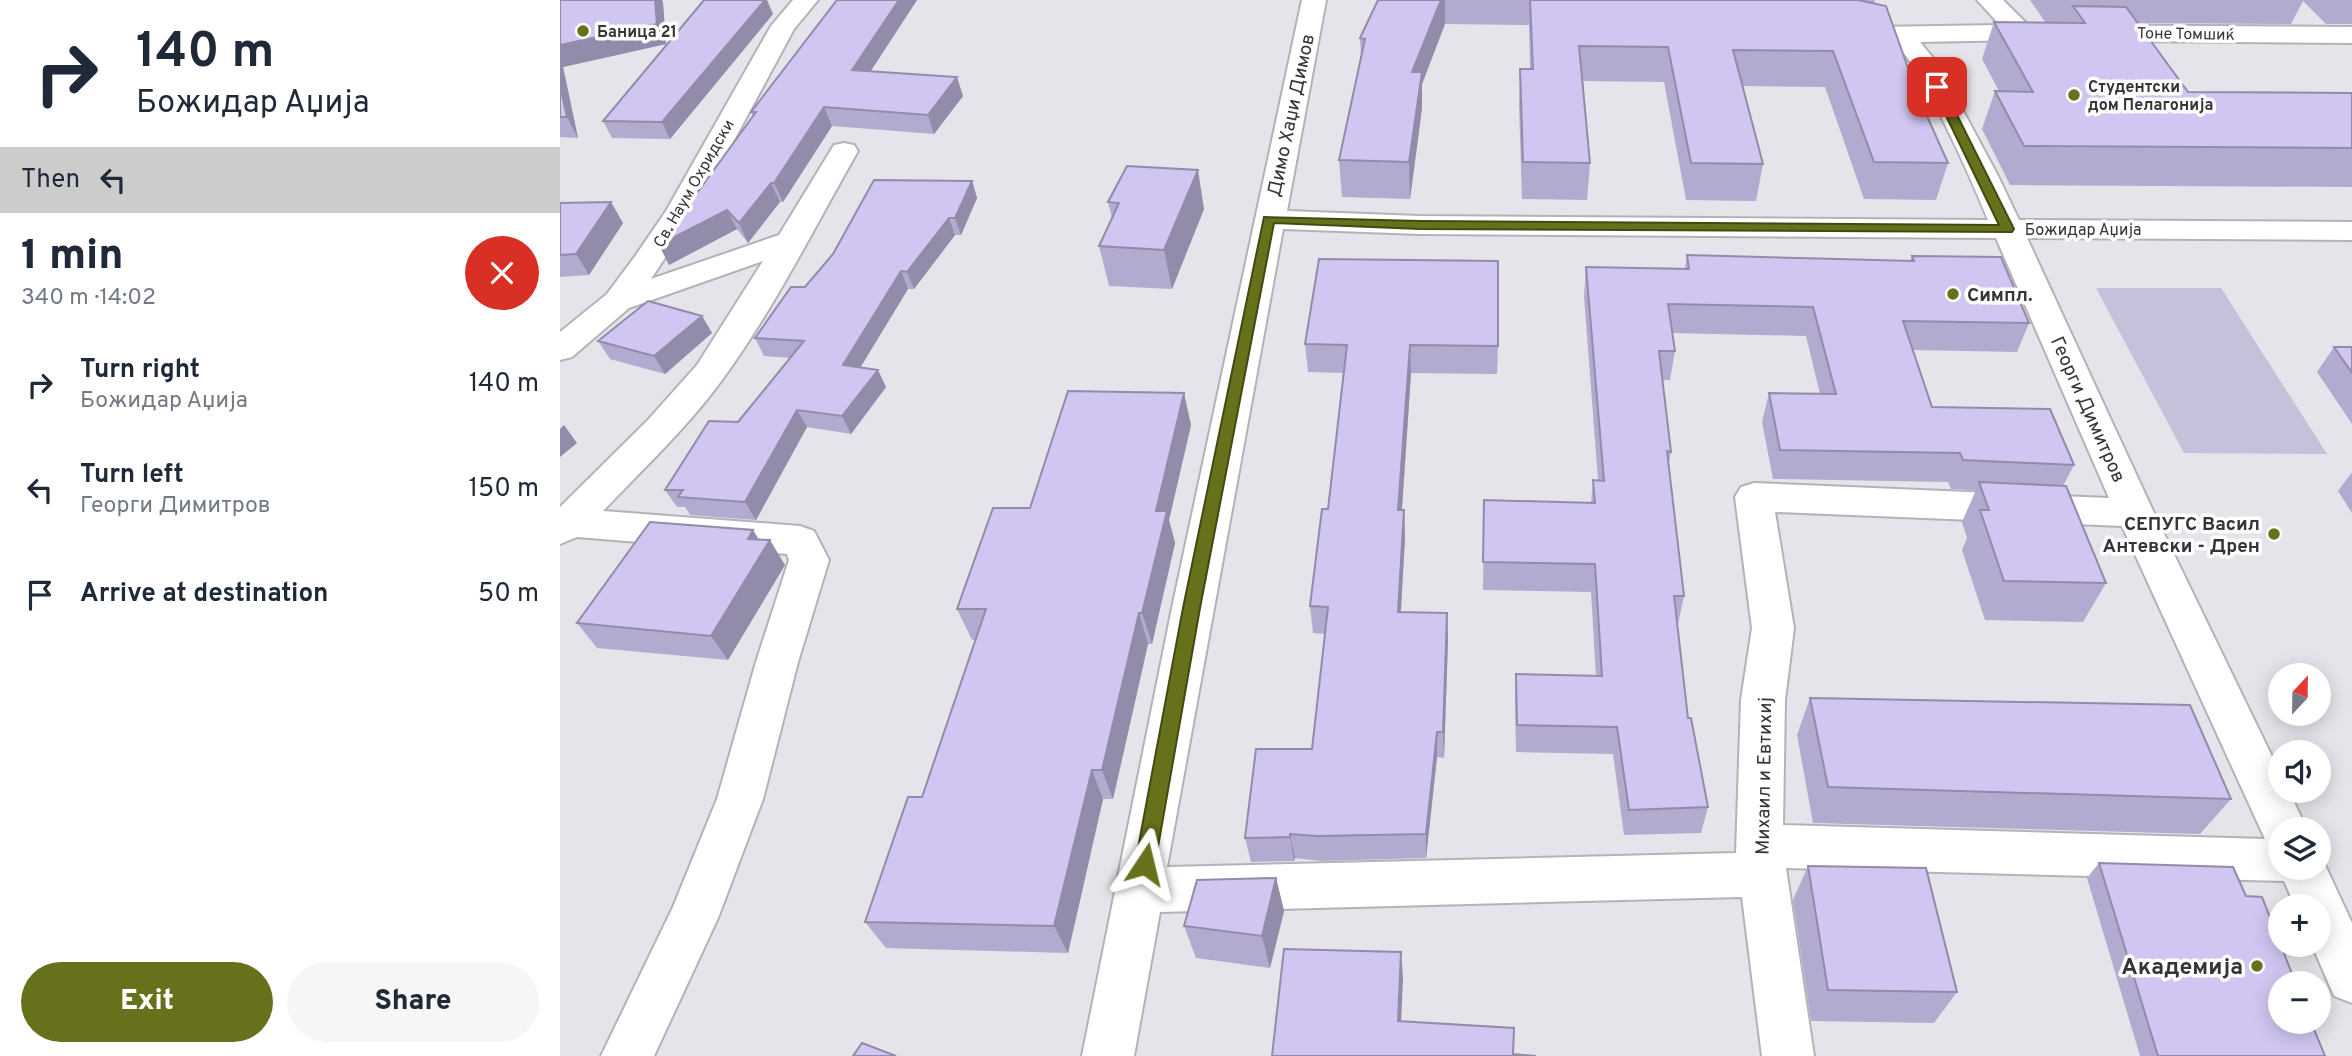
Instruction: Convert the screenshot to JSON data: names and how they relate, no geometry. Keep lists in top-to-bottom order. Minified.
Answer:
{"streets":{"street":["Тоне Томшиќ","Димо Хаџи Димов","Св. Наум Охридски","Божидар Аџија","Георги Димитров","Михаил и Евтихиј"]},"crossings":[["Тоне Томшиќ","Георги Димитров"],["Димо Хаџи Димов","Божидар Аџија"],["Божидар Аџија","Георги Димитров"],["Георги Димитров","Михаил и Евтихиј"]],"places":["Баница 21","Студентски дом Пелагонија","Симпл.","СЕПУГС Васил Антевски - Дрен","Академија"],"north":"top","page":{"turn":["140 m","Божидар Аџија"],"then":"Then","heading":["1 min","340 m · 14:02"],"list":[{"name":"Turn right","note":"Божидар Аџија","value":"140 m"},{"name":"Turn left","note":"Георги Димитров","value":"150 m"},{"name":"Arrive at destination","value":"50 m"}],"map_buttons":["+","−"],"buttons":["Exit","Share"]}}
